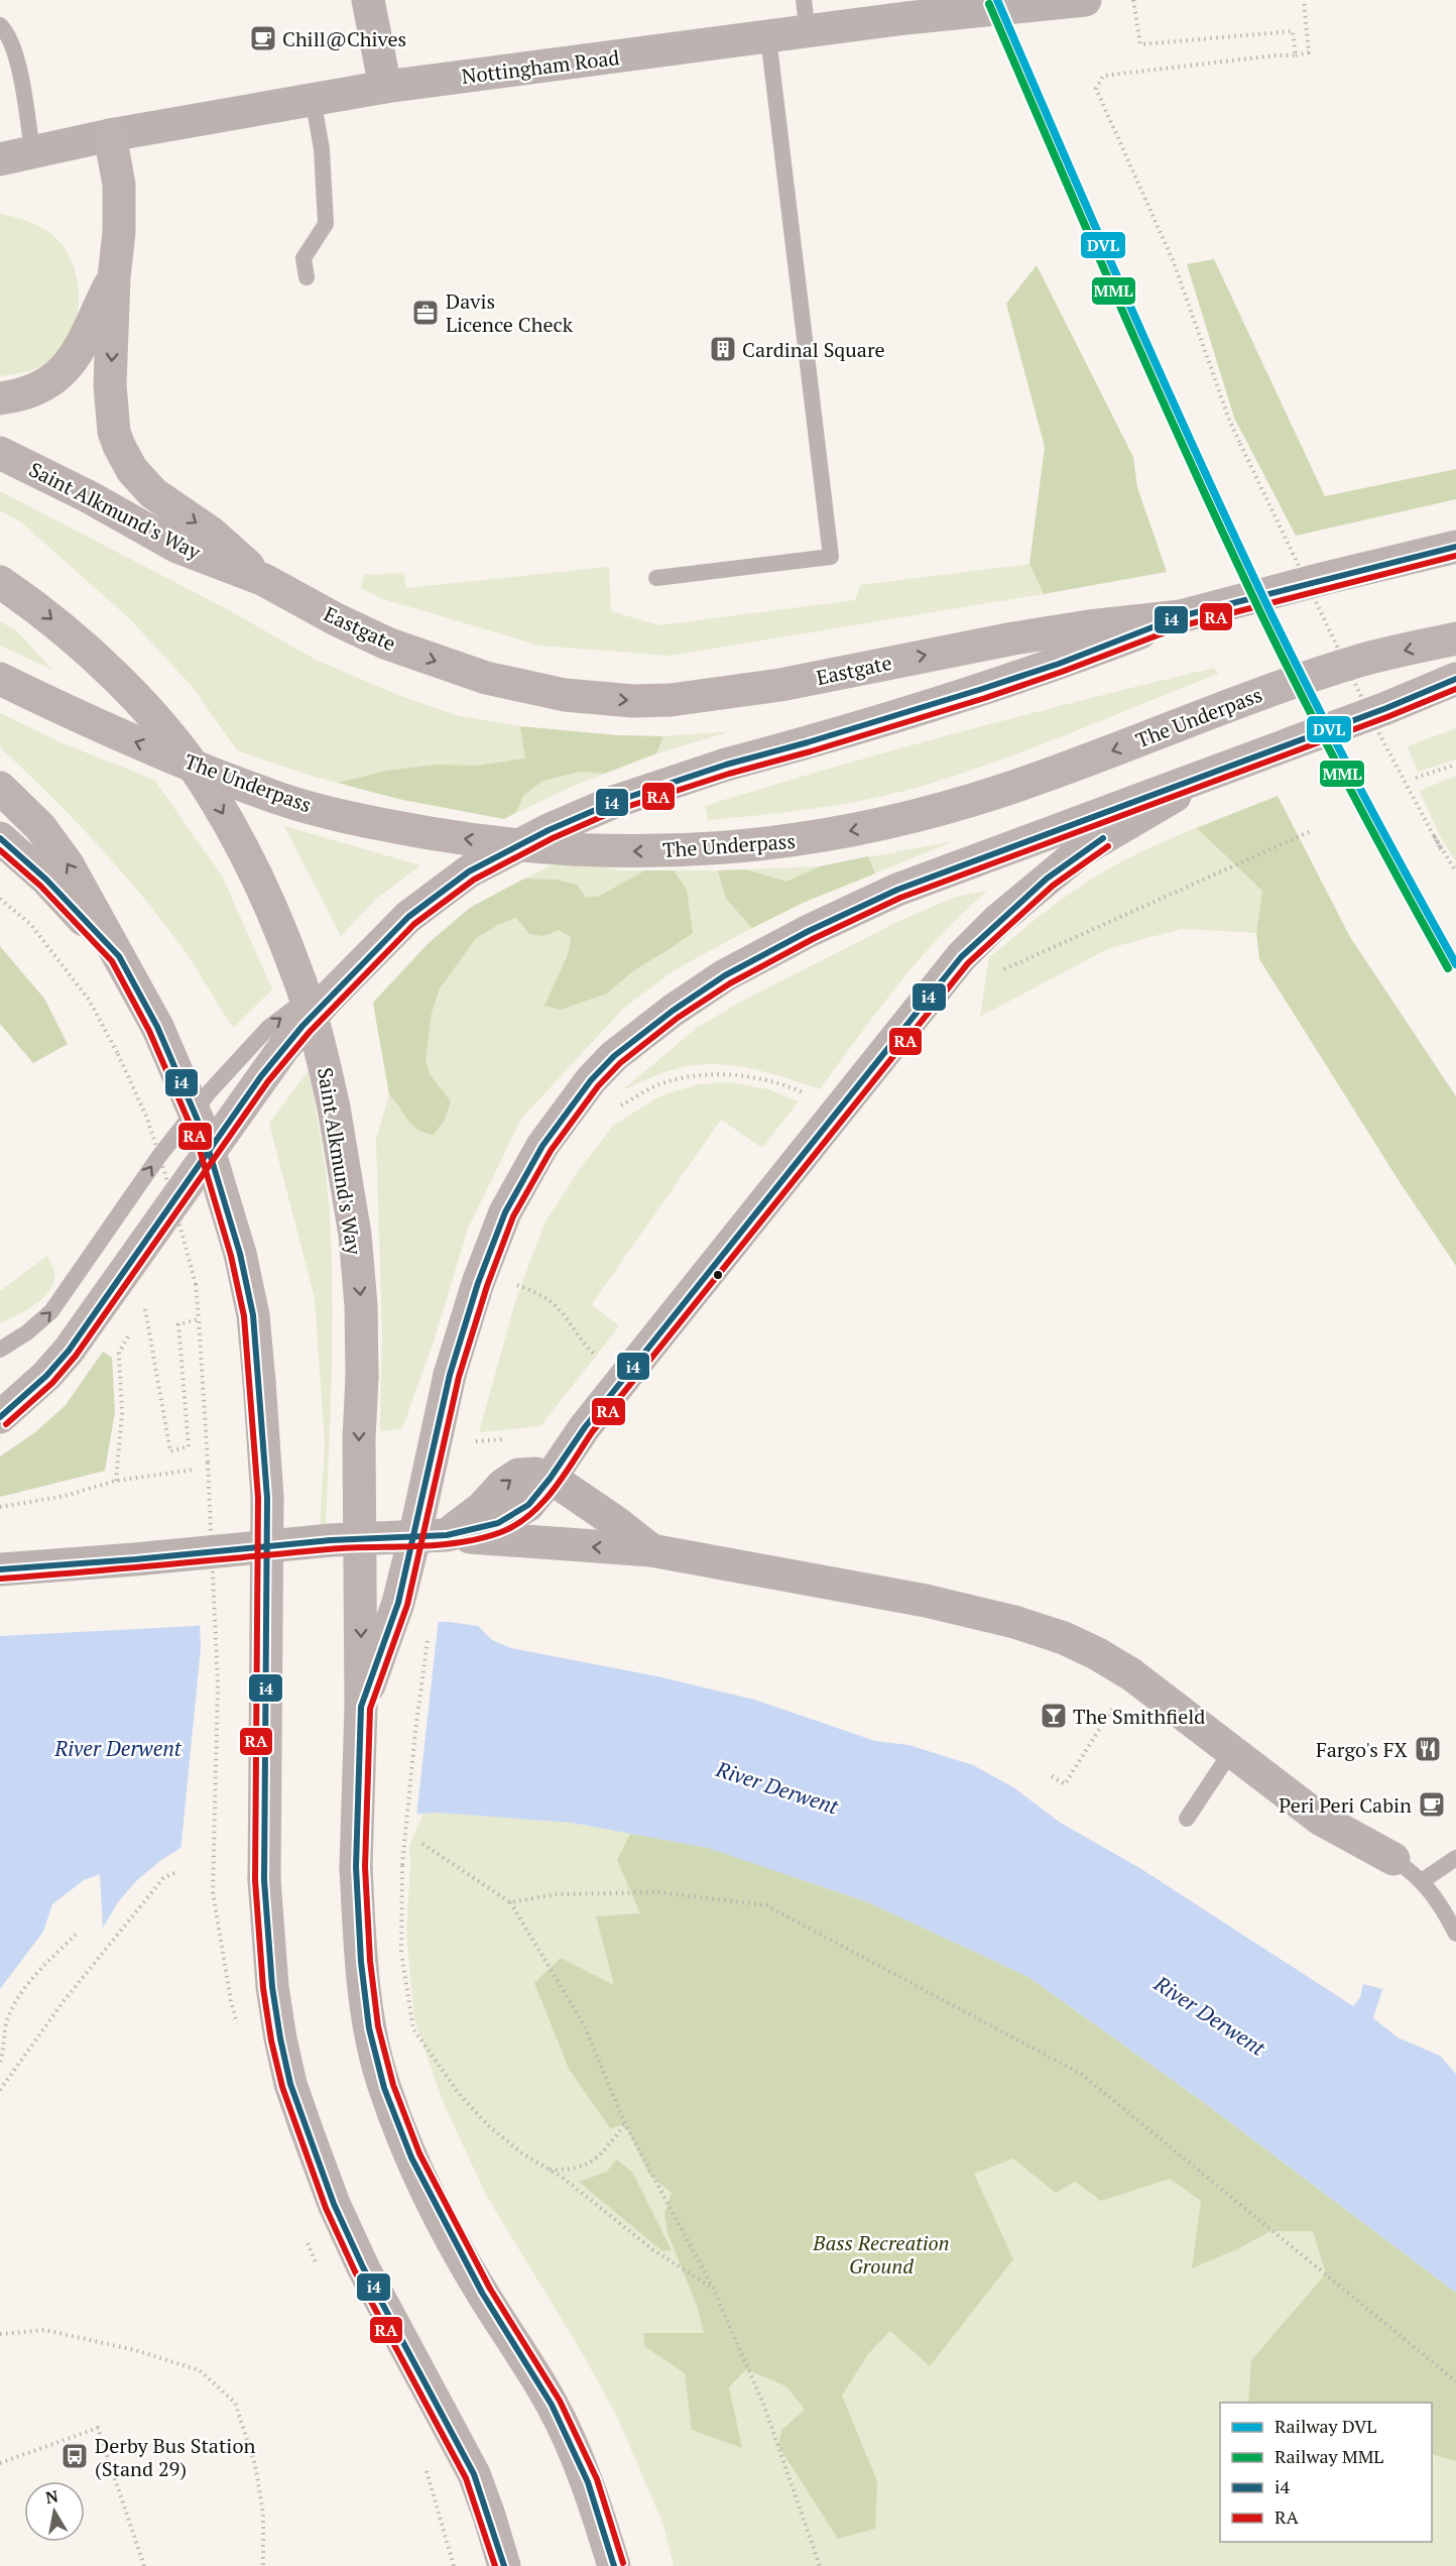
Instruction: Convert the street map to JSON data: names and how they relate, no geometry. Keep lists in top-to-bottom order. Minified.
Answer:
{"streets":{"main road":["Saint Alkmund's Way","Eastgate","The Underpass"],"street":["Nottingham Road"]},"crossings":[["Saint Alkmund's Way","Eastgate"]],"water":["River Derwent"],"parks":["Bass Recreation Ground"],"places":{"cafe":["Chill@Chives","Peri Peri Cabin"],"office":["Davis Licence Check"],"building":["Cardinal Square"],"bar":["The Smithfield"],"restaurant":["Fargo's FX"],"bus stop":["Derby Bus Station (Stand 29)"]},"lines":["rail line DVL","rail line MML","transit line i4","transit line RA"],"legend":["Railway DVL","Railway MML","i4","RA"],"north":"top"}
